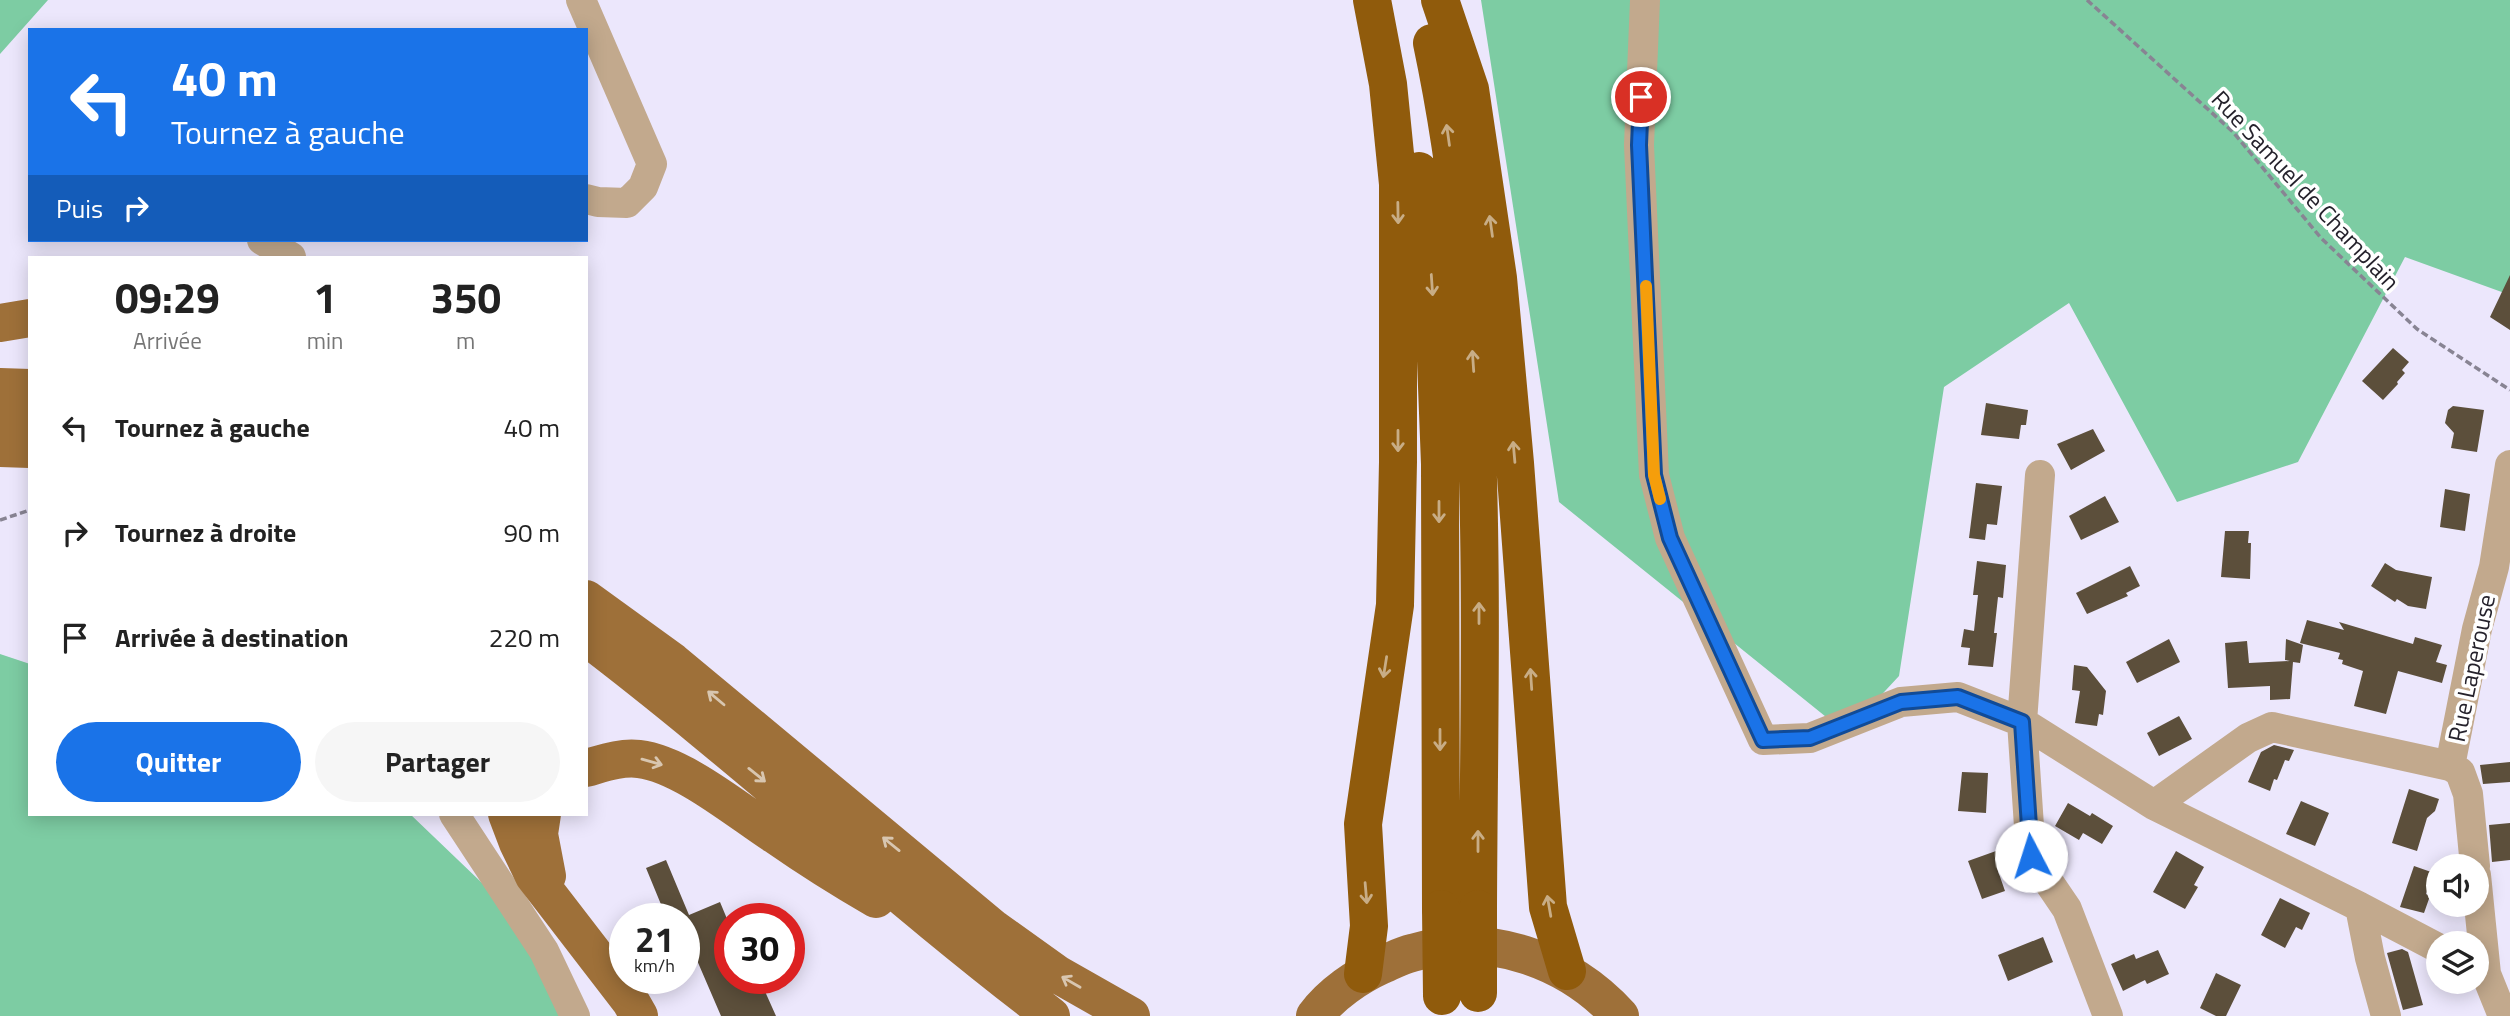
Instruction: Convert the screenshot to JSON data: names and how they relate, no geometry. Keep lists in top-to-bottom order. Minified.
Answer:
{"streets":{"street":["Rue Laperouse"],"path":["Rue Samuel de Champlain"]},"page":{"turn":["40 m","Tournez à gauche"],"then":"Puis","eta":["09:29","Arrivée","1","min","350","m"],"list":[{"name":"Tournez à gauche","value":"40 m"},{"name":"Tournez à droite","value":"90 m"},{"name":"Arrivée à destination","value":"220 m"}],"buttons":["Quitter","Partager"],"speed":"21 km/h","limit":"30"}}
